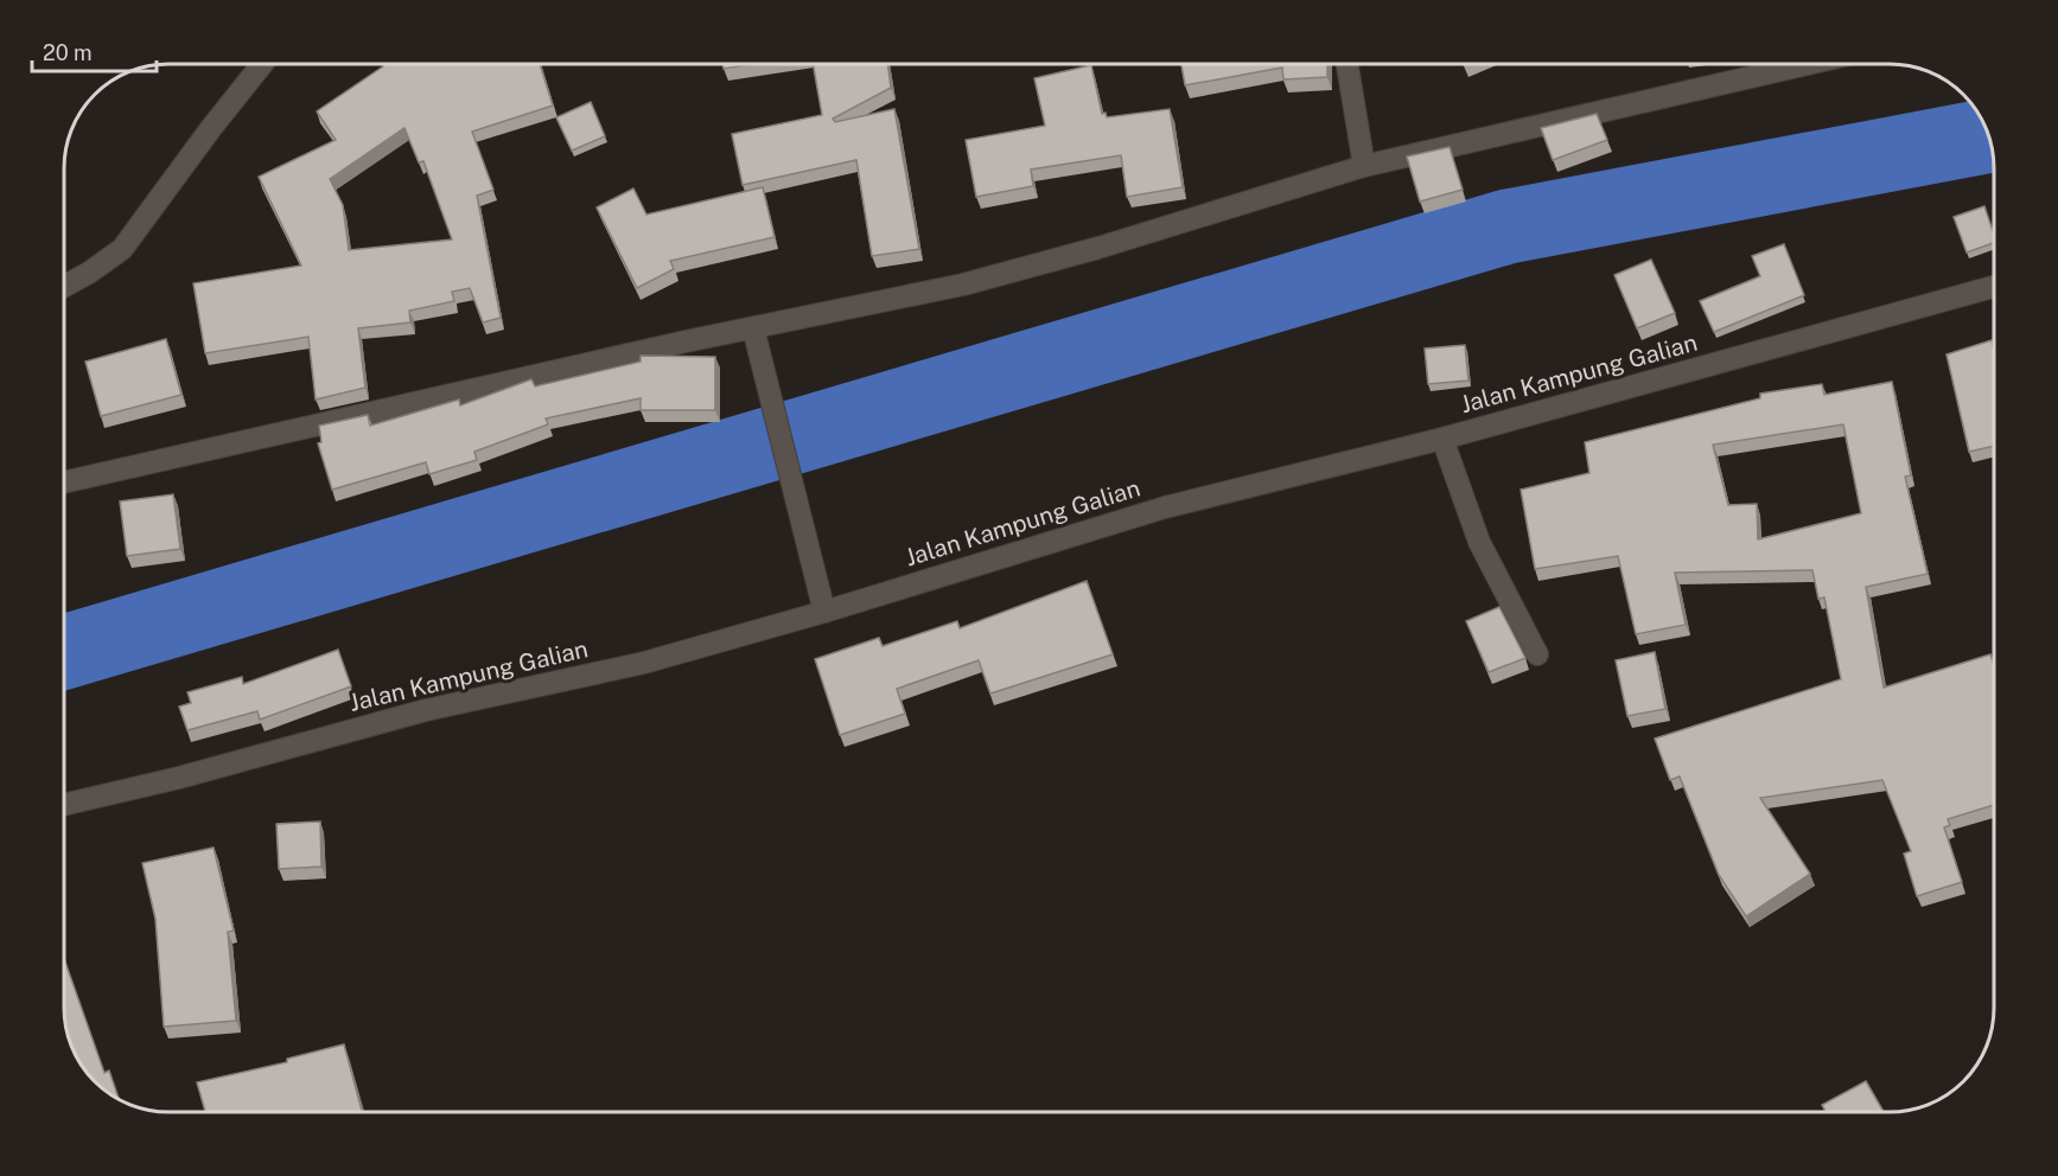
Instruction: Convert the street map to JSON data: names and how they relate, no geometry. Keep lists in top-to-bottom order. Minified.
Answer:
{"streets":{"street":["Jalan Kampung Galian"]},"scale_bar":"20 m"}
